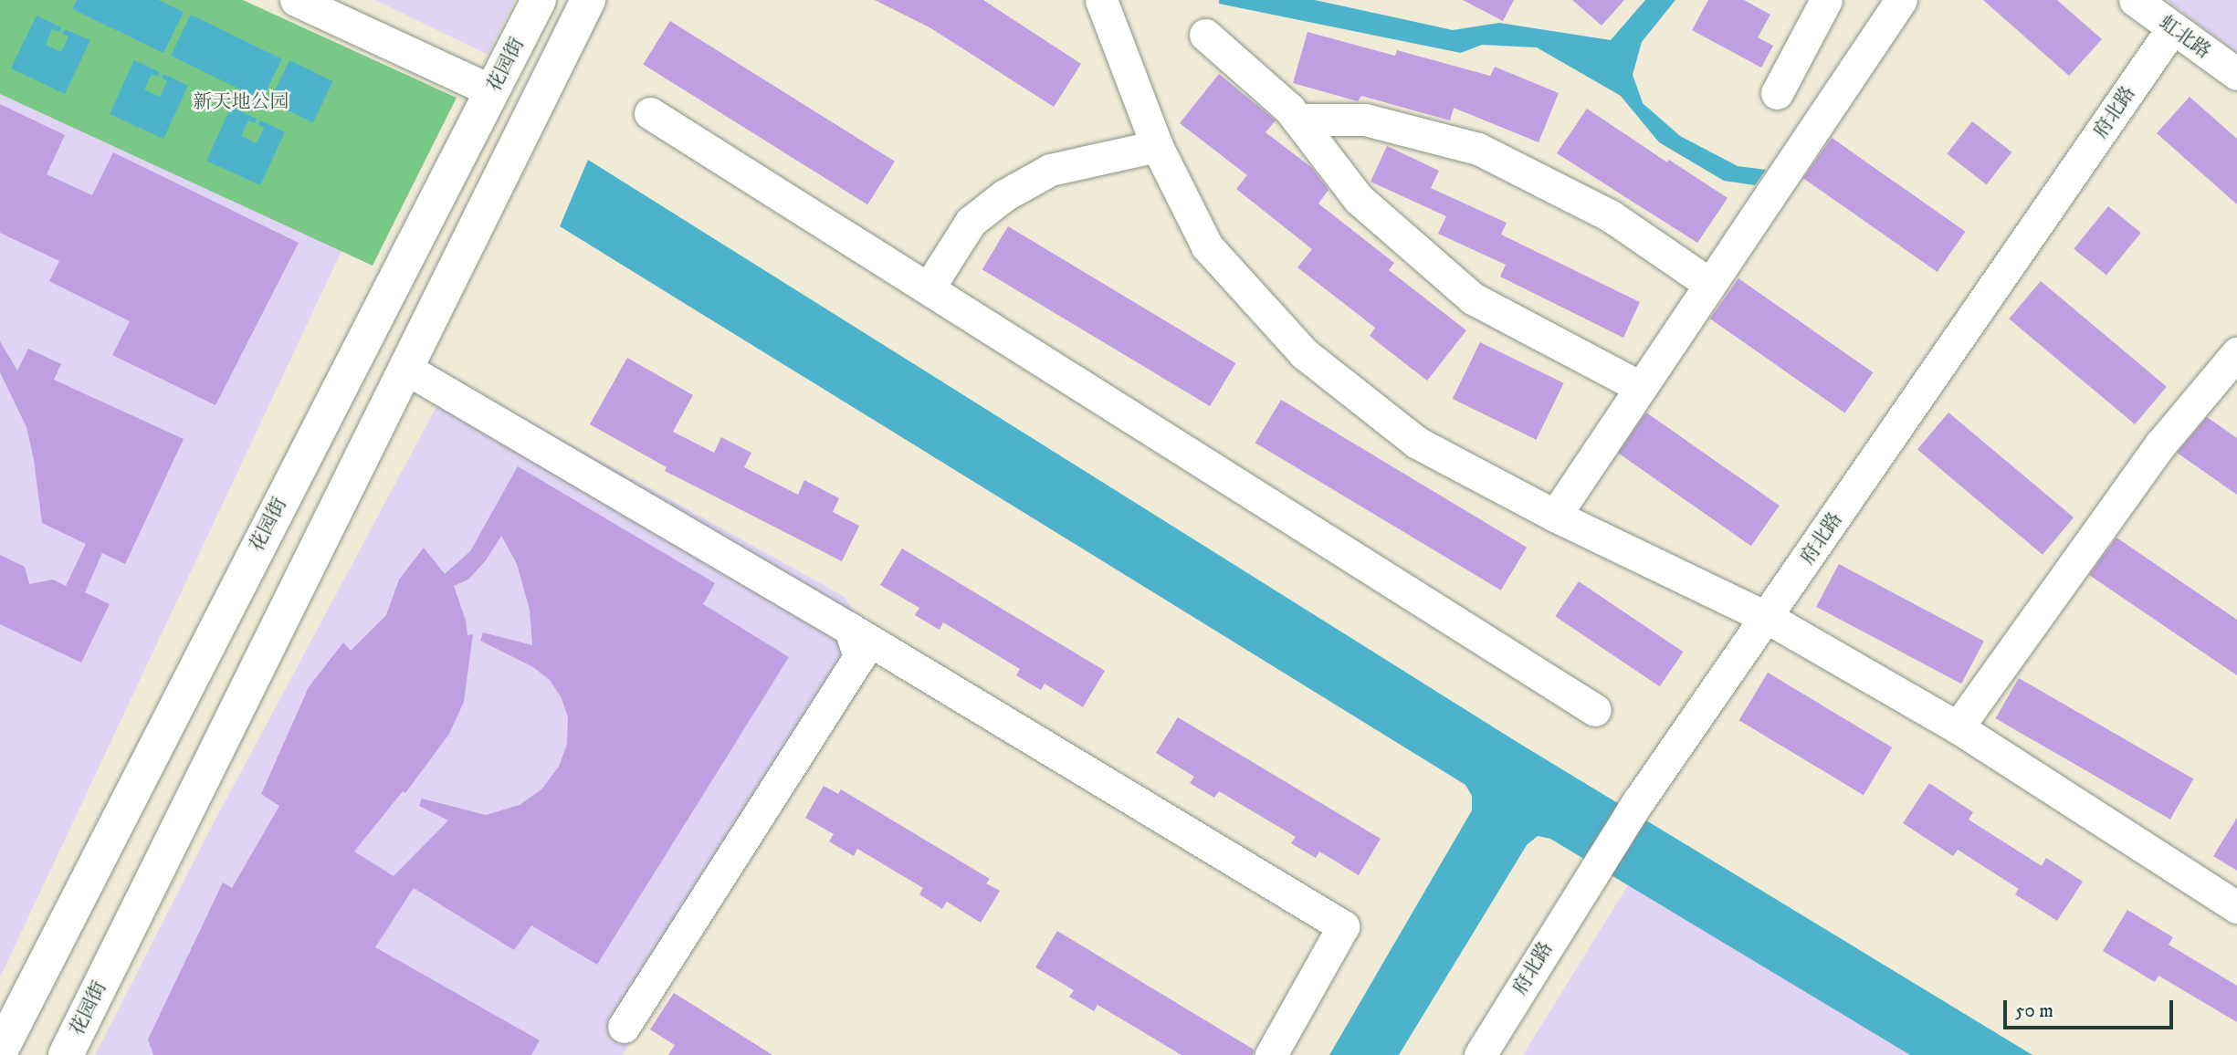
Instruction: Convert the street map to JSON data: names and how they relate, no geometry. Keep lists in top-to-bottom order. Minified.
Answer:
{"streets":{"main road":["花园街"],"street":["虹北路","府北路"]},"crossings":[["虹北路","府北路"]],"parks":["新天地公园"],"scale_bar":"50 m"}
